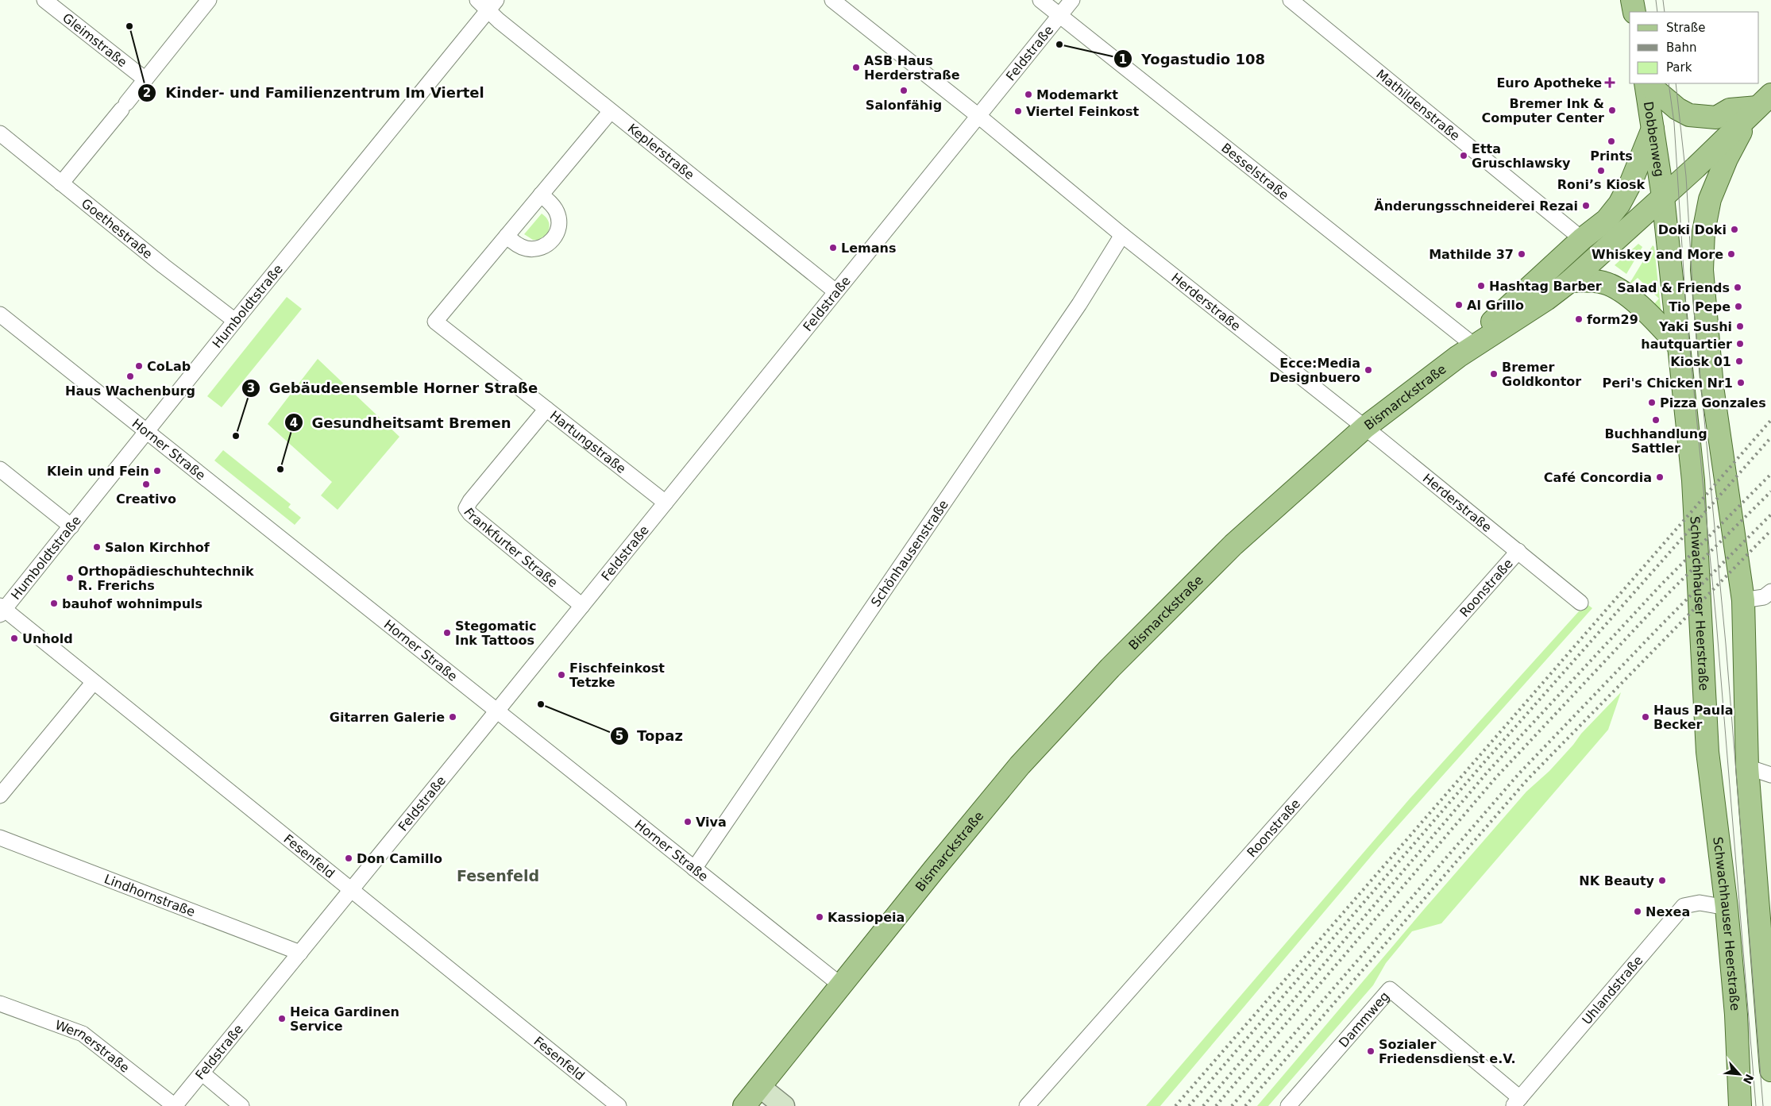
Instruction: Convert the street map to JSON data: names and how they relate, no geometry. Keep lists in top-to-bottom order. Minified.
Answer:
{"streets":{"main road":["Dobbenweg","Bismarckstraße","Schwachhauser Heerstraße"],"street":["Gleimstraße","Feldstraße","Mathildenstraße","Keplerstraße","Besselstraße","Goethestraße","Herderstraße","Humboldtstraße","Hartungstraße","Horner Straße","Frankfurter Straße","Schönhausenstraße","Roonstraße","Fesenfeld","Lindhornstraße","Uhlandstraße","Dammweg","Wernerstraße"]},"crossings":[["Feldstraße","Keplerstraße"],["Feldstraße","Besselstraße"],["Feldstraße","Herderstraße"],["Feldstraße","Hartungstraße"],["Feldstraße","Horner Straße"],["Feldstraße","Frankfurter Straße"],["Feldstraße","Fesenfeld"],["Feldstraße","Lindhornstraße"],["Feldstraße","Wernerstraße"],["Dobbenweg","Bismarckstraße"],["Dobbenweg","Schwachhauser Heerstraße"],["Keplerstraße","Humboldtstraße"],["Besselstraße","Bismarckstraße"],["Goethestraße","Humboldtstraße"],["Herderstraße","Bismarckstraße"],["Herderstraße","Schönhausenstraße"],["Herderstraße","Roonstraße"],["Humboldtstraße","Horner Straße"],["Humboldtstraße","Fesenfeld"],["Bismarckstraße","Horner Straße"],["Bismarckstraße","Schwachhauser Heerstraße"],["Hartungstraße","Frankfurter Straße"],["Horner Straße","Schönhausenstraße"],["Schwachhauser Heerstraße","Uhlandstraße"],["Uhlandstraße","Dammweg"]],"districts":["Fesenfeld"],"places":{"other":["Kinder- und Familienzentrum Im Viertel","Yogastudio 108","ASB Haus Herderstraße","Salonfähig","Modemarkt","Bremer Ink & Computer Center","Viertel Feinkost","Prints","Etta Gruschlawsky","Roniʼs Kiosk","Änderungsschneiderei Rezai","Doki Doki","Lemans","Mathilde 37","Whiskey and More","Hashtag Barber","Salad & Friends","Al Grillo","Tio Pepe","form29","Yaki Sushi","hautquartier","Kiosk 01","CoLab","Ecce:Media Designbuero","Bremer Goldkontor","Haus Wachenburg","Peri's Chicken Nr1","Pizza Gonzales","Buchhandlung Sattler","Gebäudeensemble Horner Straße","Gesundheitsamt Bremen","Klein und Fein","Café Concordia","Creativo","Salon Kirchhof","Orthopädieschuhtechnik R. Frerichs","bauhof wohnimpuls","Stegomatic Ink Tattoos","Unhold","Fischfeinkost Tetzke","Topaz","Gitarren Galerie","Haus Paula Becker","Viva","Don Camillo","NK Beauty","Nexea","Kassiopeia","Heica Gardinen Service","Sozialer Friedensdienst e.V."],"health":["Euro Apotheke"]},"legend":["Straße","Bahn","Park"],"north":"bottom right"}
